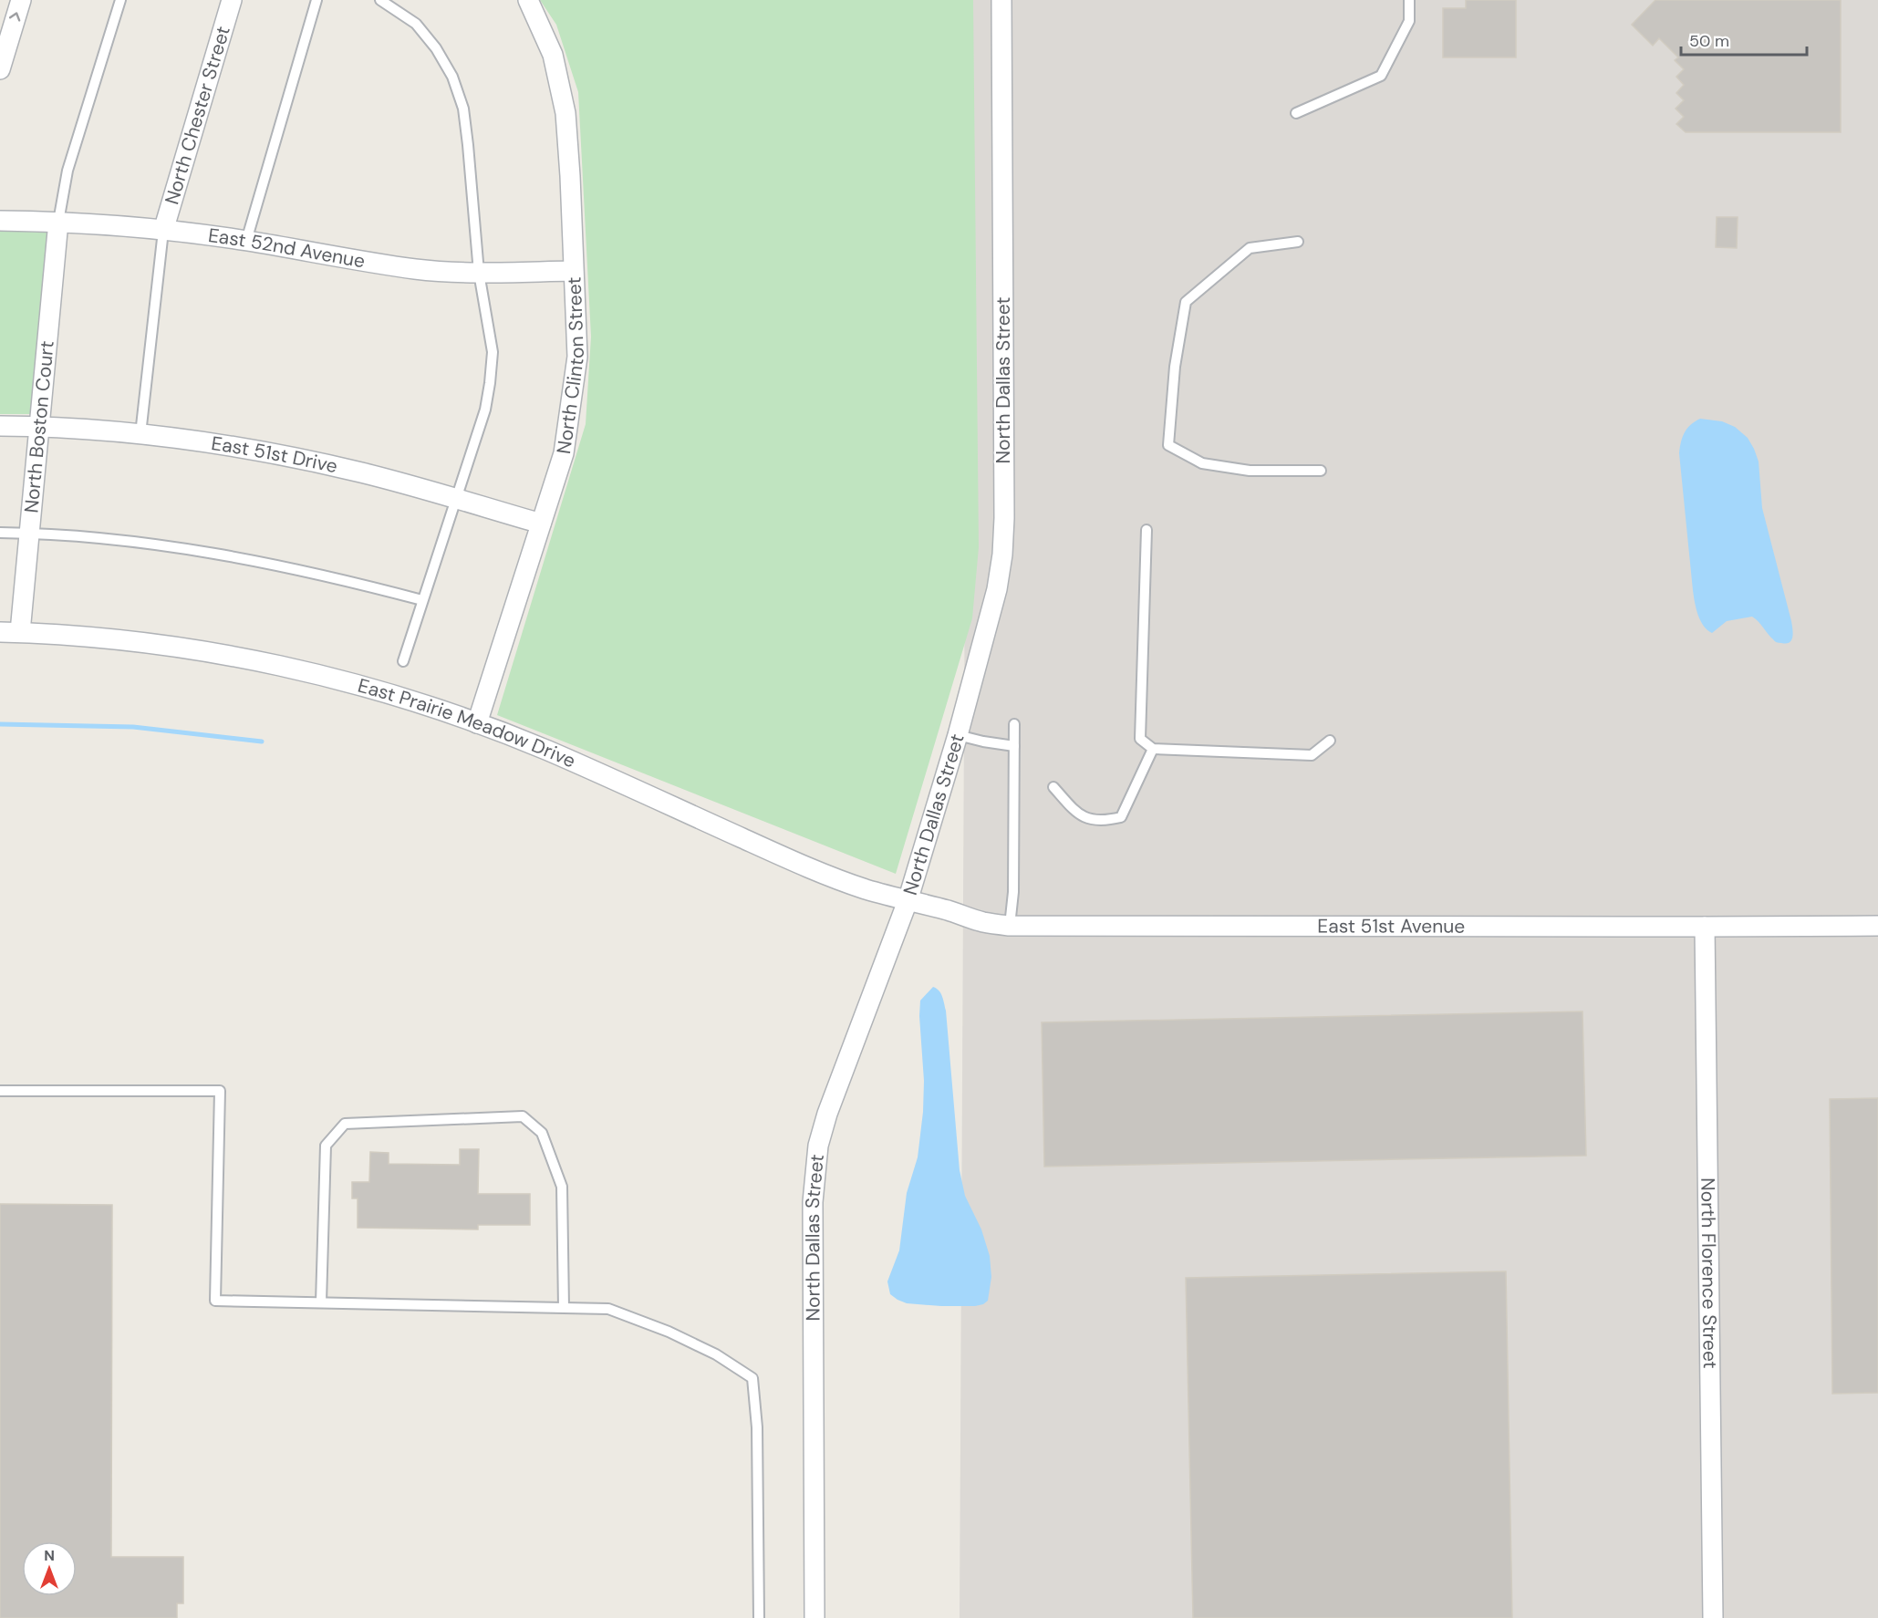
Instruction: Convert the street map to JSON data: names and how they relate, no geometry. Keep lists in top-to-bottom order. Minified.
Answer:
{"streets":{"street":["North Chester Street","East 52nd Avenue","North Clinton Street","North Dallas Street","North Boston Court","East 51st Drive","East Prairie Meadow Drive","East 51st Avenue","North Florence Street"]},"crossings":[["North Chester Street","East 52nd Avenue"],["East 52nd Avenue","North Clinton Street"],["East 52nd Avenue","North Boston Court"],["North Clinton Street","East 51st Drive"],["North Clinton Street","East Prairie Meadow Drive"],["North Dallas Street","East Prairie Meadow Drive"],["North Dallas Street","East 51st Avenue"],["North Boston Court","East 51st Drive"],["North Boston Court","East Prairie Meadow Drive"],["East Prairie Meadow Drive","East 51st Avenue"],["East 51st Avenue","North Florence Street"]],"scale_bar":"50 m","north":"top"}
